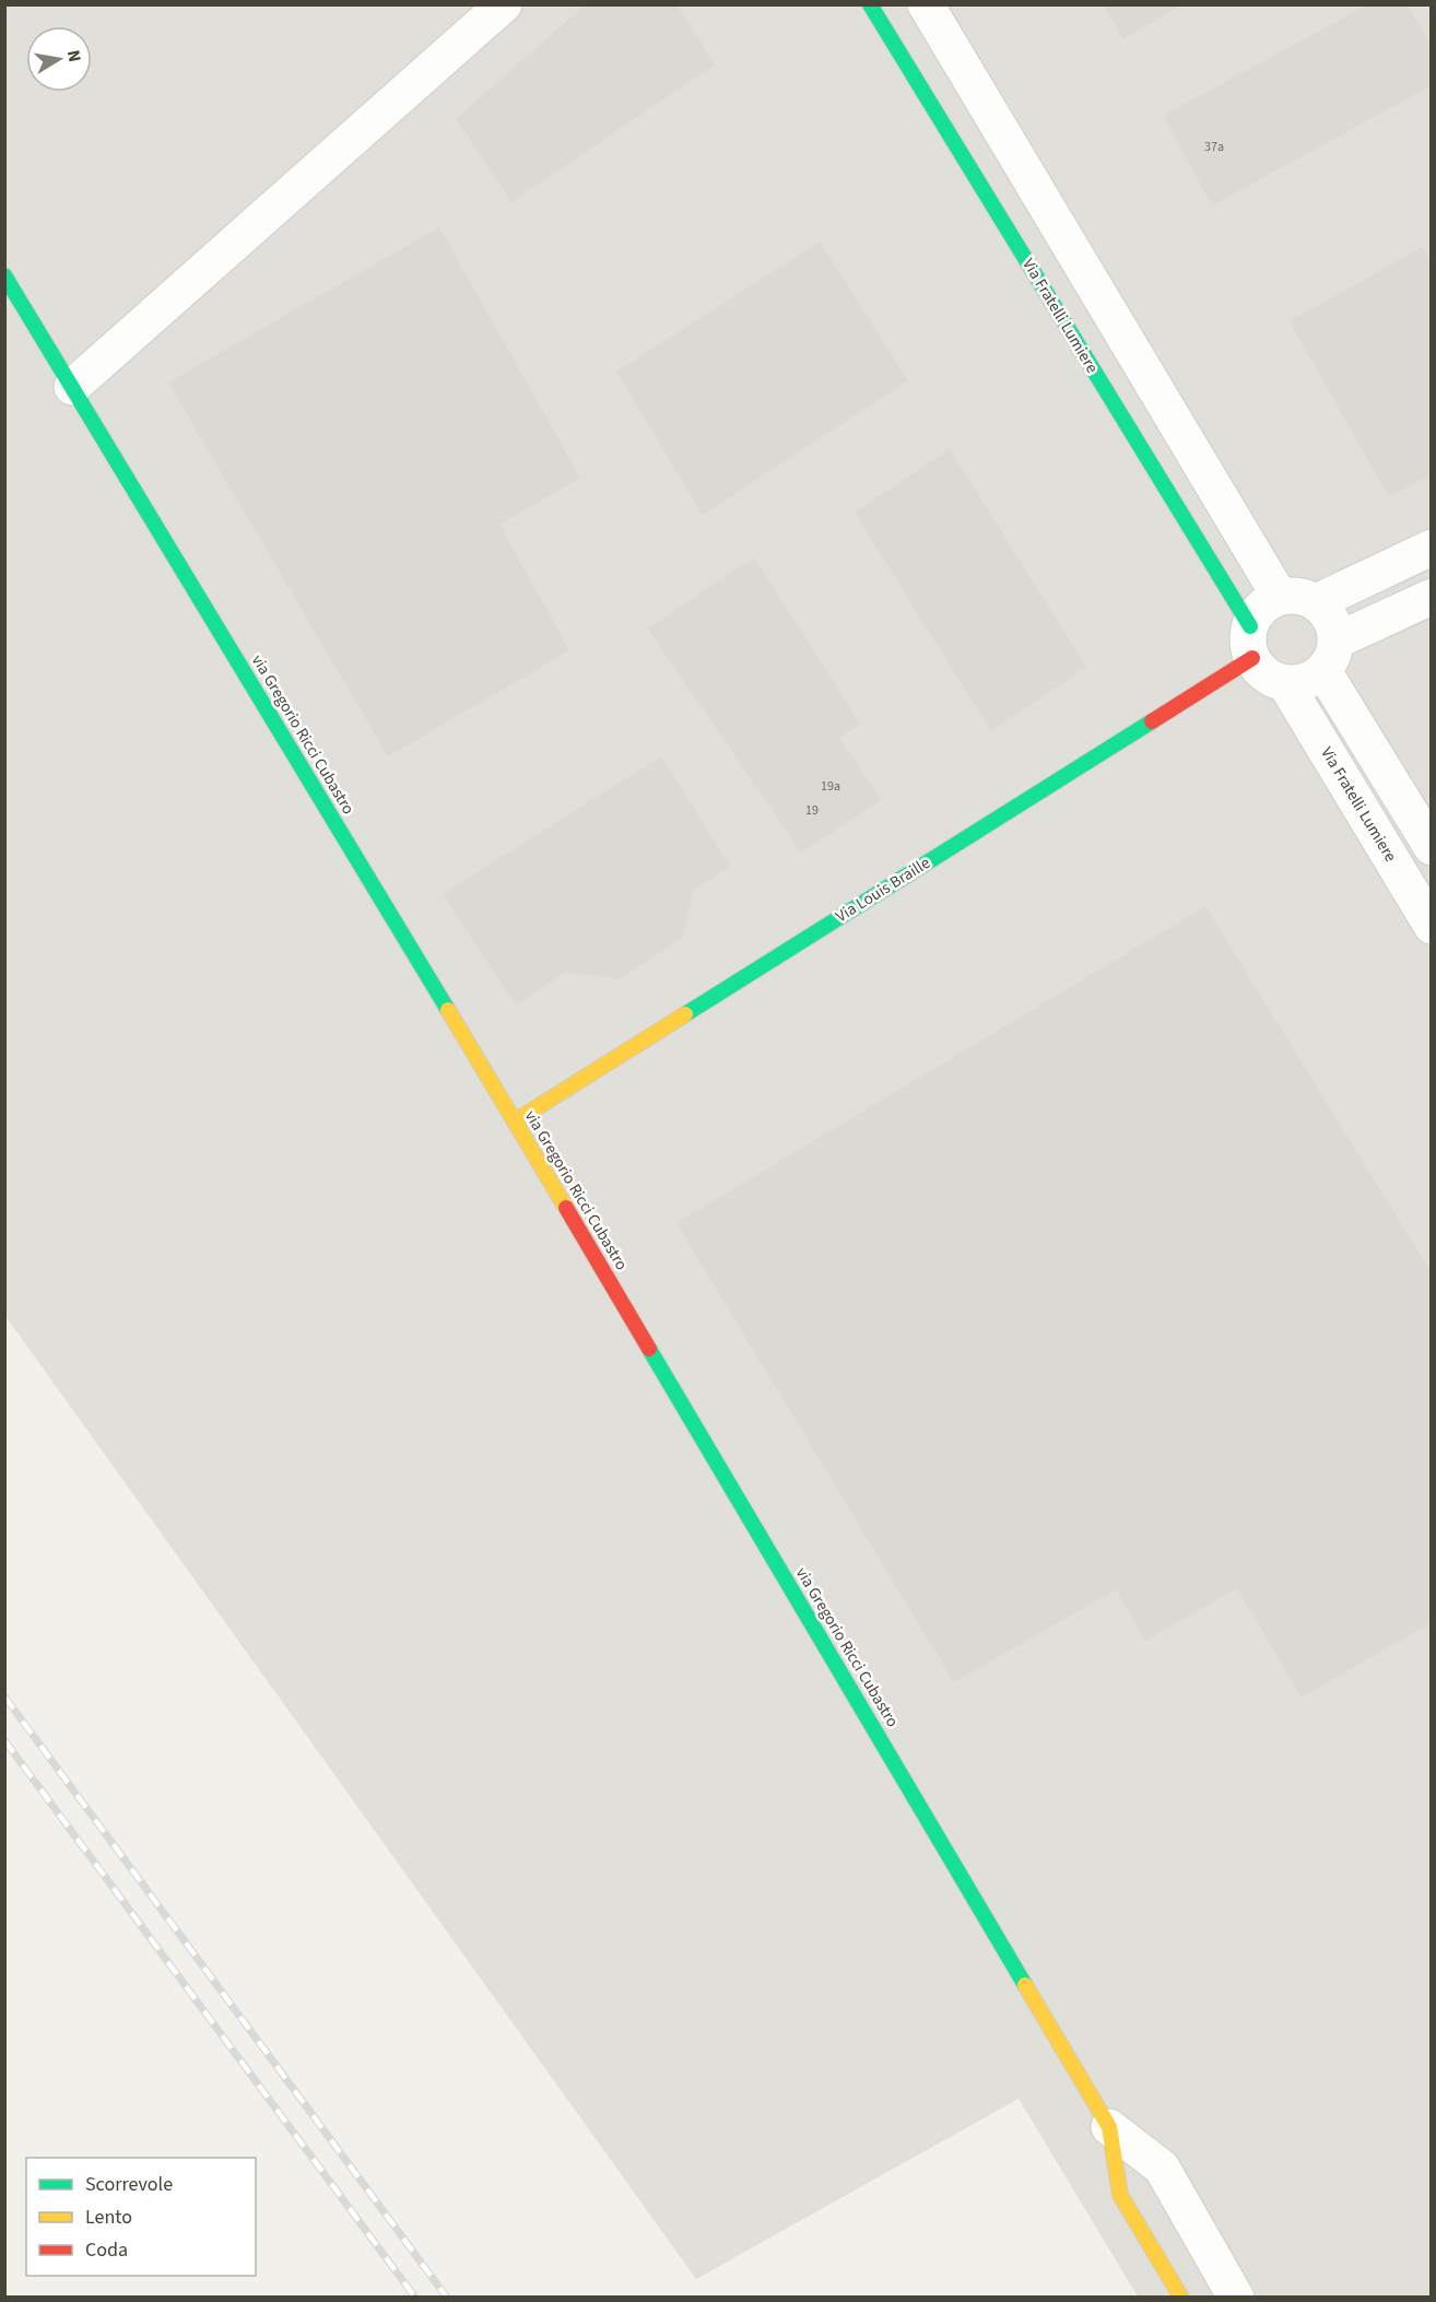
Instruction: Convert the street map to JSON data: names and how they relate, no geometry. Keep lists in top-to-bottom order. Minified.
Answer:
{"streets":{"street":["Via Fratelli Lumiere","via Gregorio Ricci Cubastro","Via Louis Braille"]},"crossings":[["Via Fratelli Lumiere","Via Louis Braille"],["via Gregorio Ricci Cubastro","Via Louis Braille"]],"house_numbers":["37a","19a","19"],"legend":["Scorrevole","Lento","Coda"],"north":"right"}
